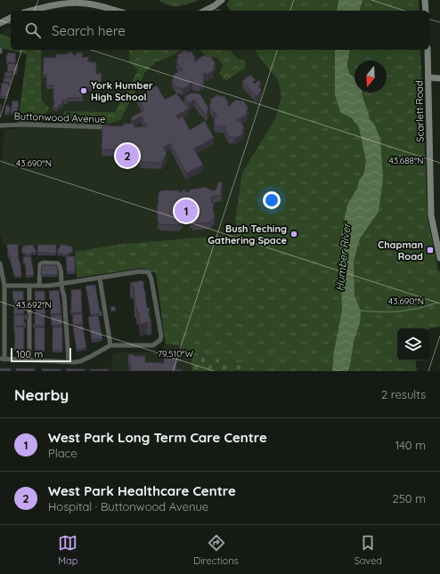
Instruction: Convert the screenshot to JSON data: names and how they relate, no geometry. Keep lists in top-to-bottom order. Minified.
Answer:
{"streets":{"main road":["Scarlett Road"],"street":["Buttonwood Avenue"]},"water":["Humber River"],"places":{"other":["York Humber High School","Bush Teching Gathering Space"],"transit":["Chapman Road"]},"scale_bar":"100 m","north":"bottom","page":{"search":"Search here","pins":["2","1"],"scale":"100 m","heading":["Nearby","2 results"],"list":[{"mark":"1","name":"West Park Long Term Care Centre","note":"Place","value":"140 m"},{"mark":"2","name":"West Park Healthcare Centre","note":"Hospital · Buttonwood Avenue","value":"250 m"}],"nav":["Map","Directions","Saved"]},"coordinates":["43.688°N","43.690°N","43.692°N","79.510°W"]}
